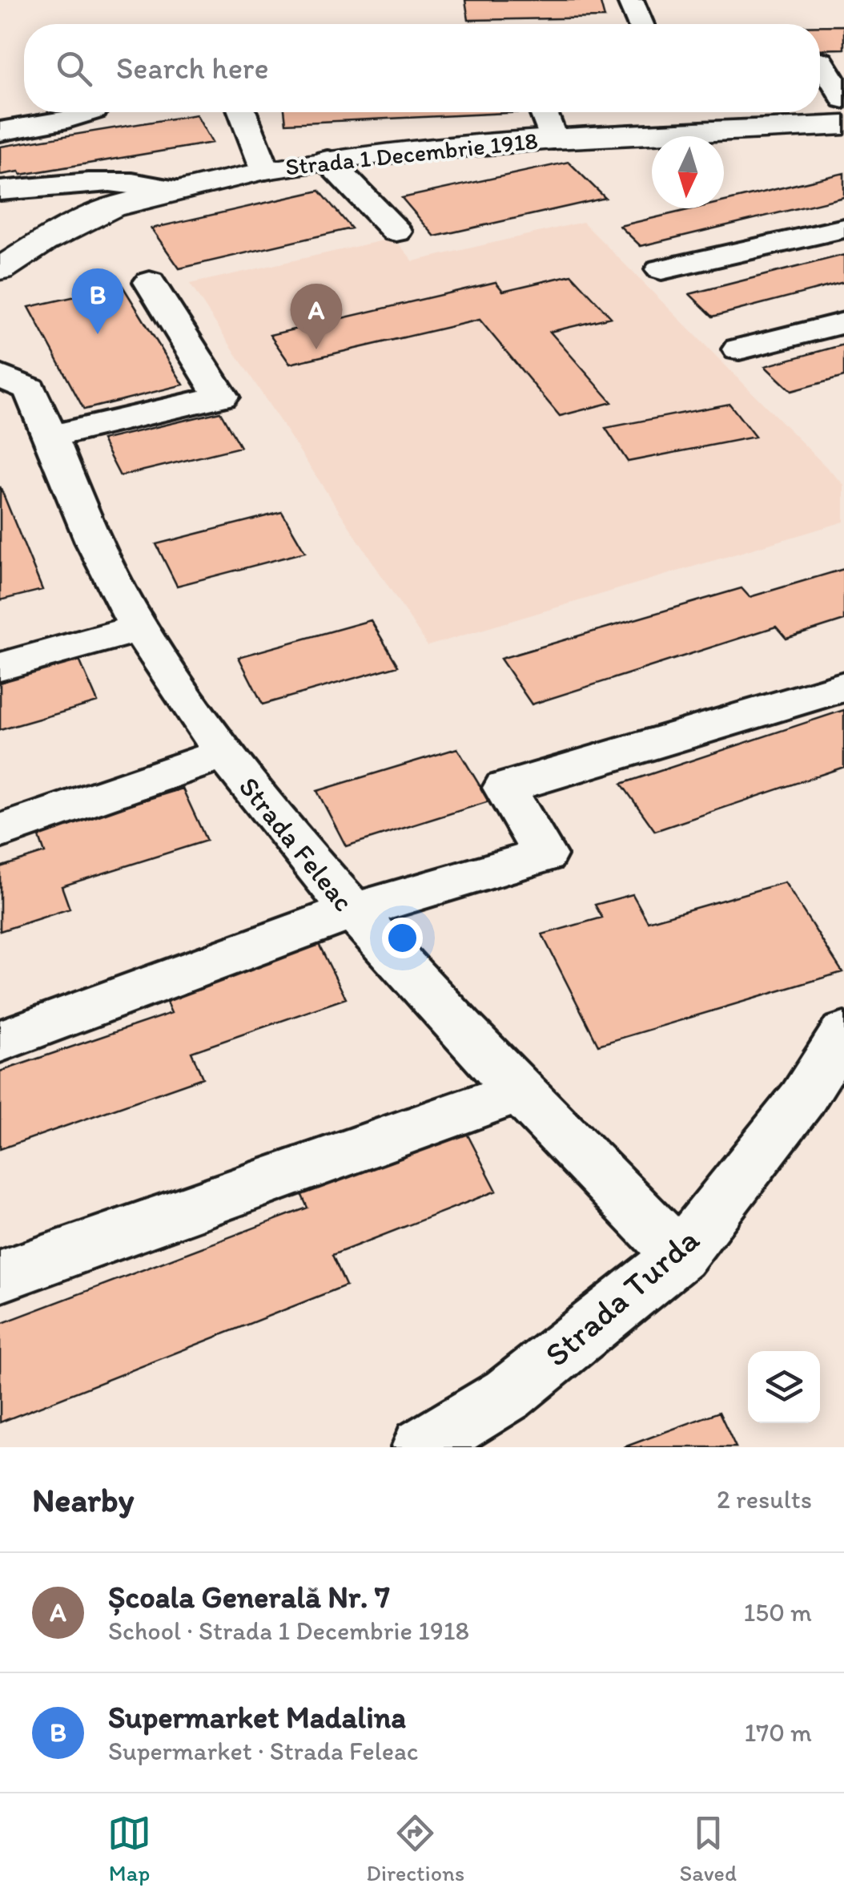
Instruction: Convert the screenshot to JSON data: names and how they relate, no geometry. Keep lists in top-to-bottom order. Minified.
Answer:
{"streets":{"main road":["Strada 1 Decembrie 1918"],"street":["Strada Feleac","Strada Turda"]},"crossings":[["Strada Feleac","Strada Turda"]],"north":"bottom","page":{"search":"Search here","pins":["B","A"],"heading":["Nearby","2 results"],"list":[{"mark":"A","name":"Școala Generală Nr. 7","note":"School · Strada 1 Decembrie 1918","value":"150 m"},{"mark":"B","name":"Supermarket Madalina","note":"Supermarket · Strada Feleac","value":"170 m"}],"nav":["Map","Directions","Saved"]}}
